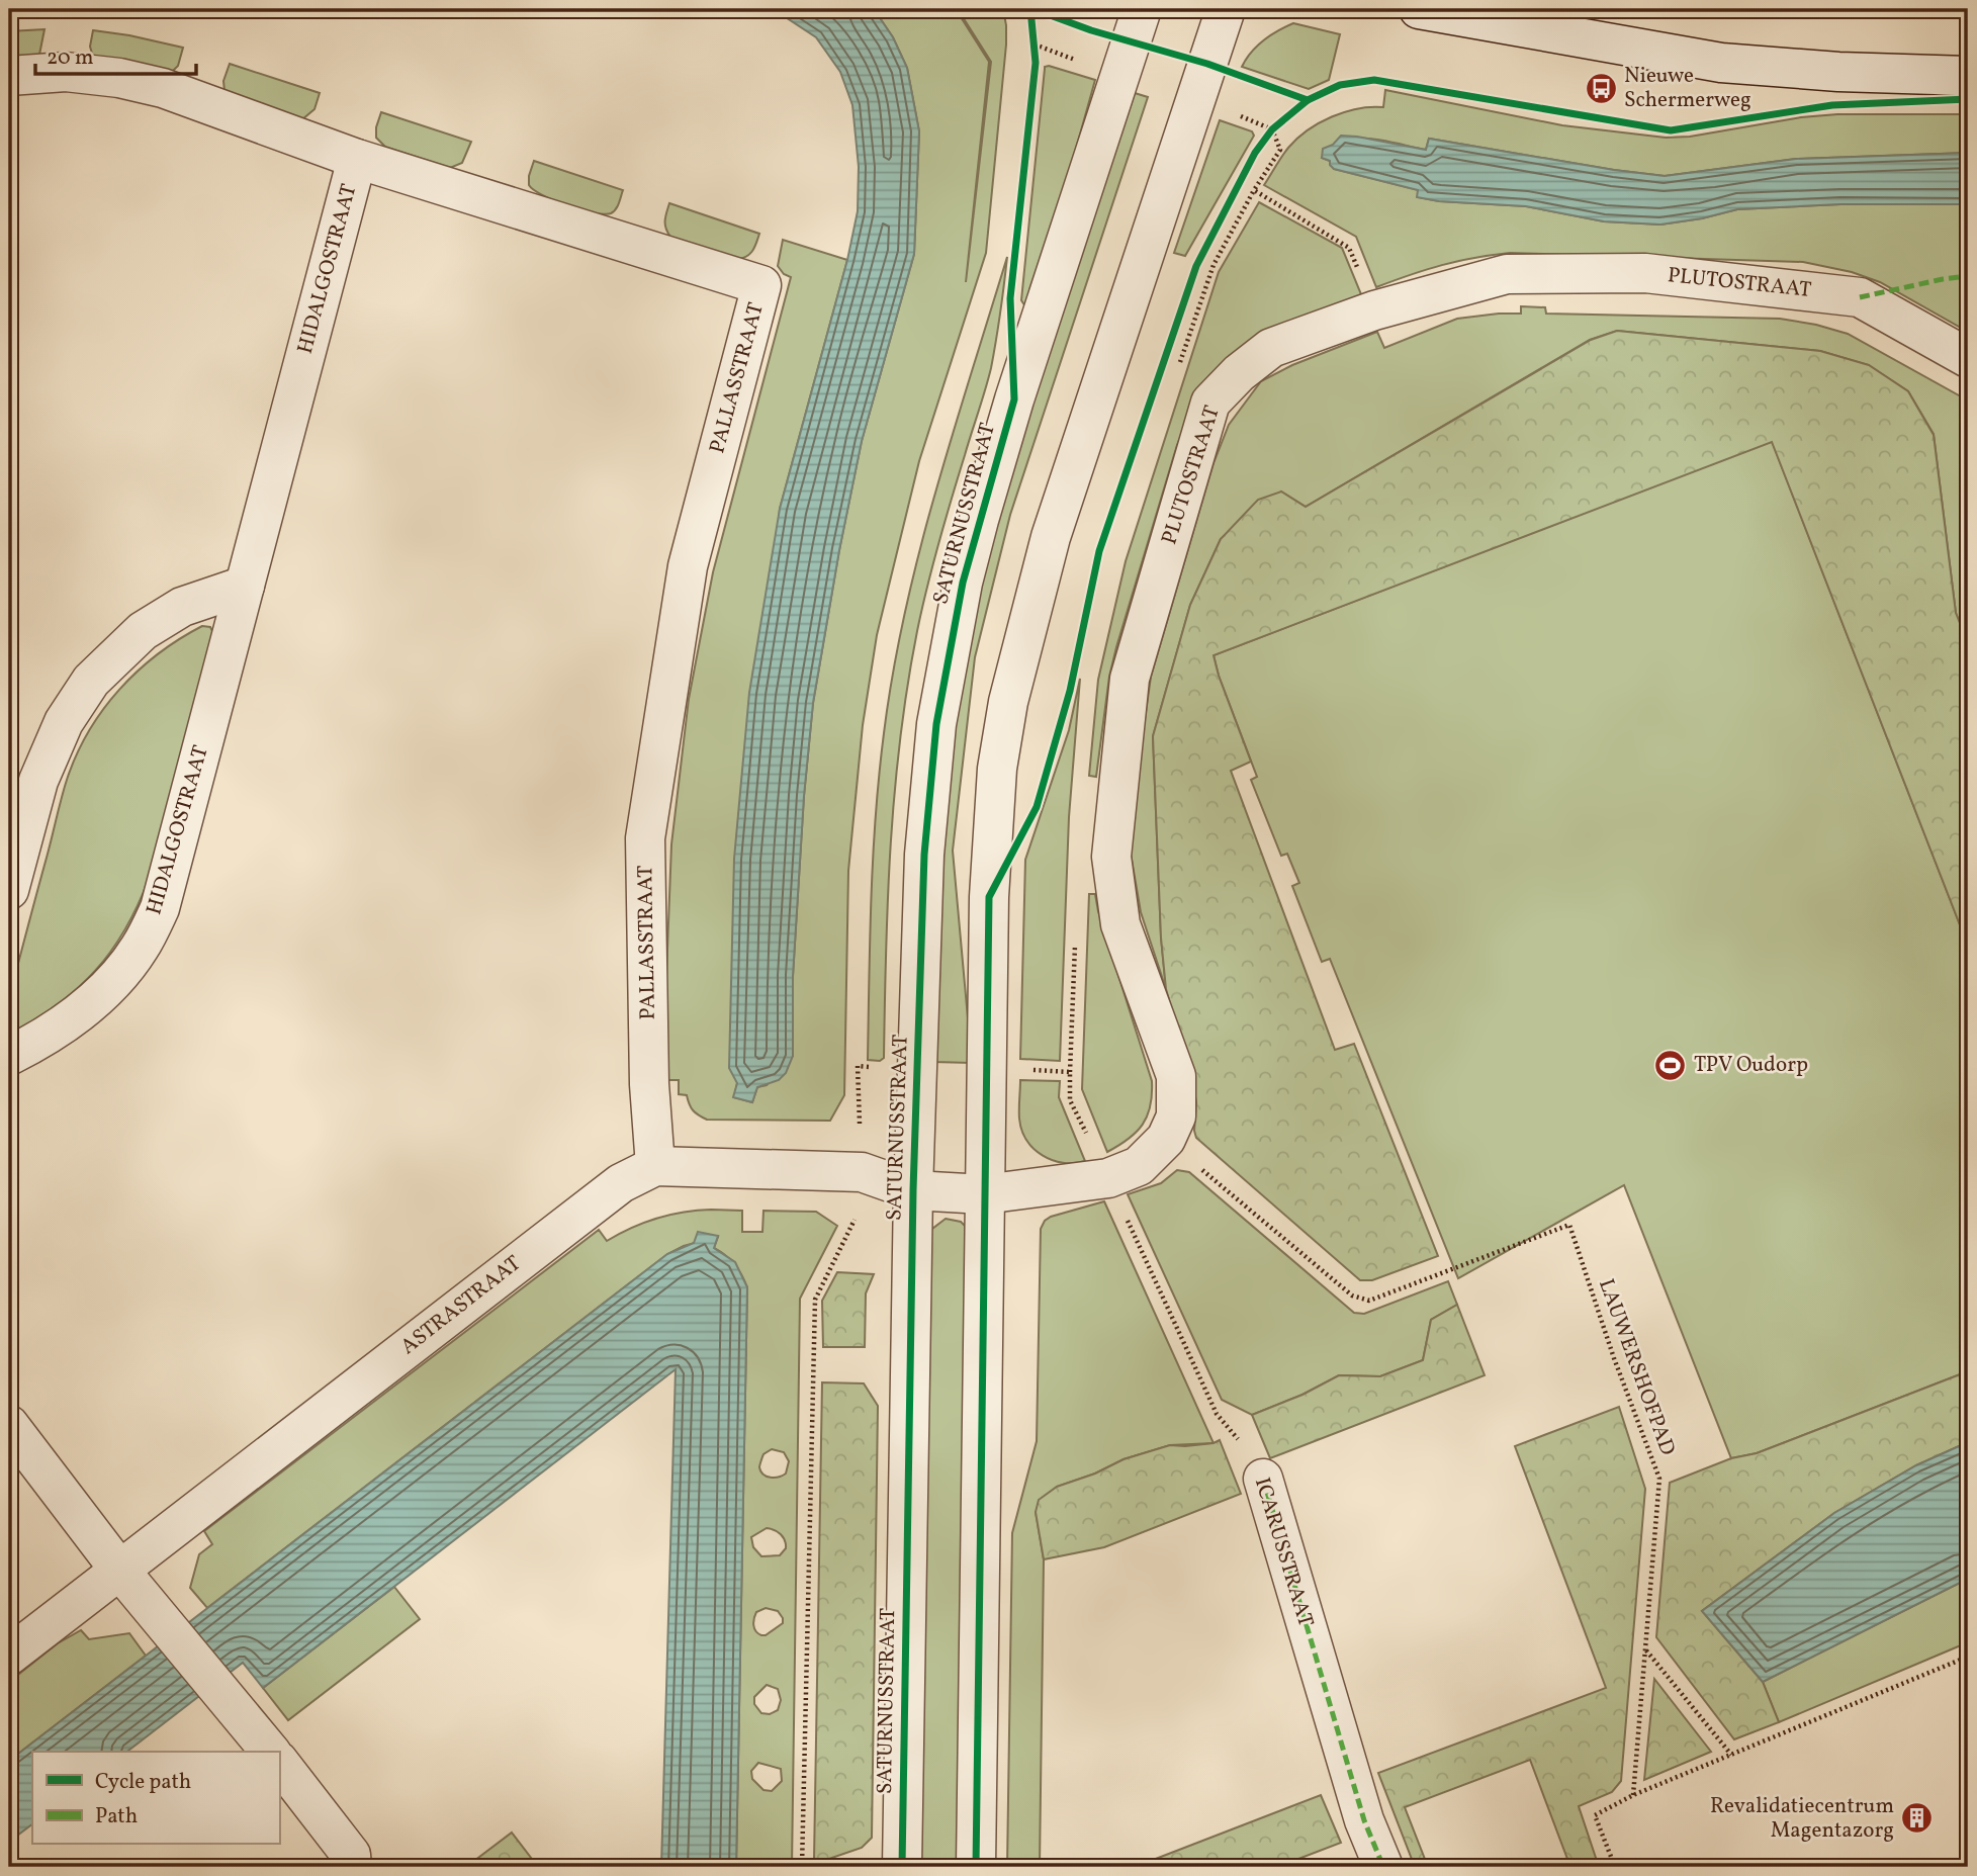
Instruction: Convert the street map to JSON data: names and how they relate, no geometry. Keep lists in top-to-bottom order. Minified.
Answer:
{"streets":{"street":["HIDALGOSTRAAT","PLUTOSTRAAT","PALLASSTRAAT","SATURNUSSTRAAT","ASTRASTRAAT","ICARUSSTRAAT"],"path":["LAUWERSHOFPAD"]},"crossings":[["HIDALGOSTRAAT","PALLASSTRAAT"],["PLUTOSTRAAT","ASTRASTRAAT"],["PLUTOSTRAAT","LAUWERSHOFPAD"],["PLUTOSTRAAT","ICARUSSTRAAT"],["PALLASSTRAAT","ASTRASTRAAT"],["SATURNUSSTRAAT","ASTRASTRAAT"]],"places":{"bus stop":["Nieuwe Schermerweg"],"sports":["TPV Oudorp"],"building":["Revalidatiecentrum Magentazorg"]},"legend":["Cycle path","Path"],"scale_bar":"20 m"}
